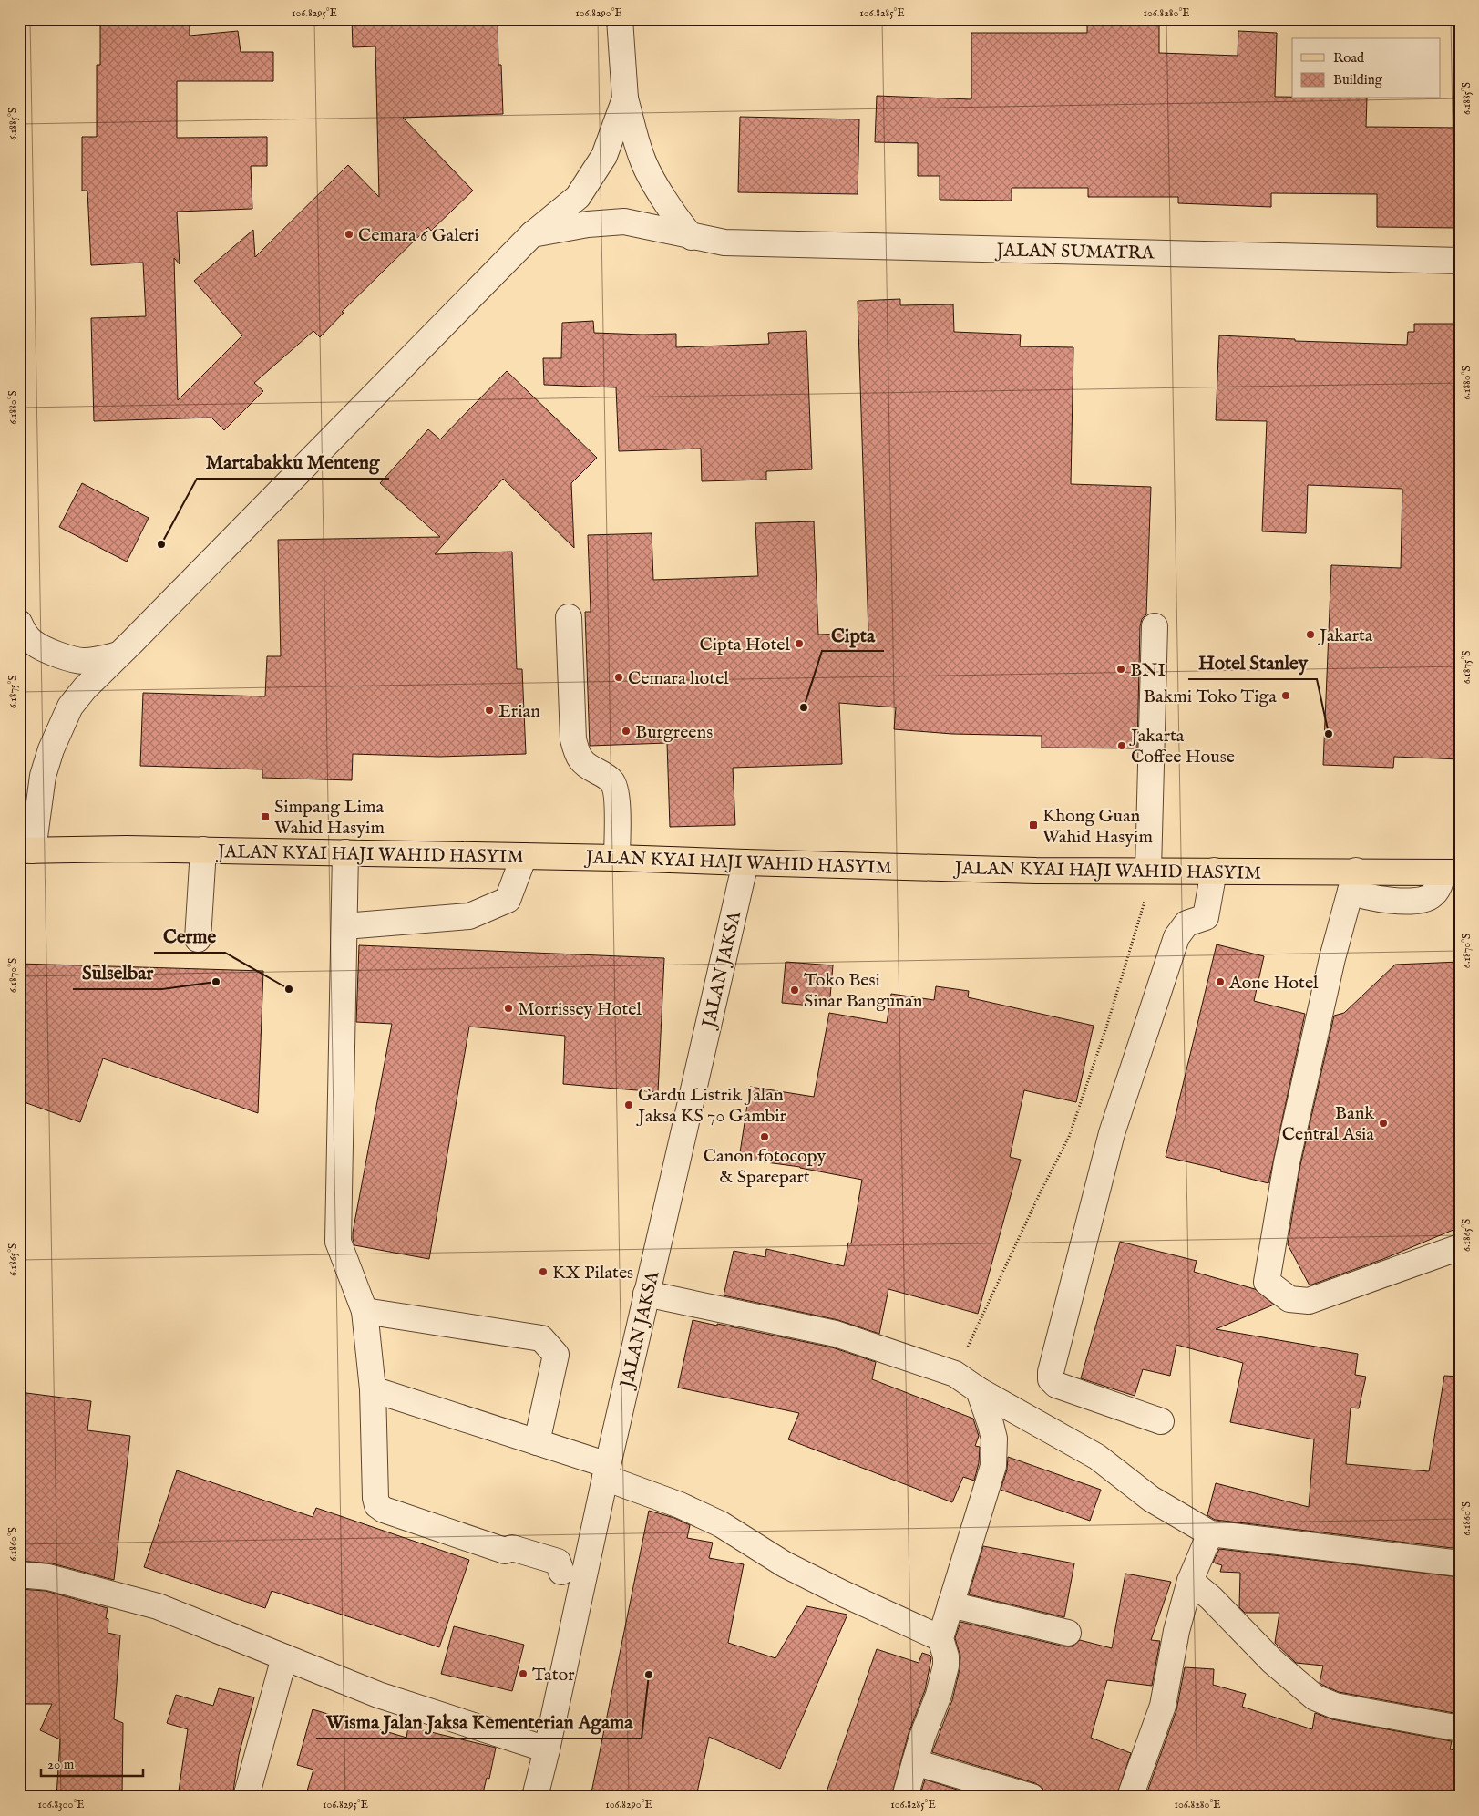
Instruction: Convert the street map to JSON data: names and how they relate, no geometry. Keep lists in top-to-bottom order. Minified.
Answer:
{"streets":{"main road":["JALAN KYAI HAJI WAHID HASYIM"],"street":["JALAN SUMATRA","JALAN JAKSA"]},"crossings":[["JALAN KYAI HAJI WAHID HASYIM","JALAN JAKSA"]],"places":{"other":["Cemara 6 Galeri","Martabakku Menteng","Jakarta","Cipta Hotel","BNI","Cemara hotel","Bakmi Toko Tiga","Cipta","Erian","Burgreens","Hotel Stanley","Jakarta Coffee House","Sulselbar","Aone Hotel","Cerme","Toko Besi Sinar Bangunan","Morrissey Hotel","Gardu Listrik Jalan Jaksa KS 70 Gambir","Bank Central Asia","Canon fotocopy & Sparepart","KX Pilates","Tator","Wisma Jalan Jaksa Kementerian Agama"],"transit":["Simpang Lima Wahid Hasyim","Khong Guan Wahid Hasyim"]},"legend":["Road","Building"],"scale_bar":"20 m","coordinates":["106.8295°E","106.8290°E","106.8285°E","106.8280°E","6.1885°S","6.1880°S","6.1875°S","6.1870°S","6.1865°S","6.1860°S","106.8300°E"]}
